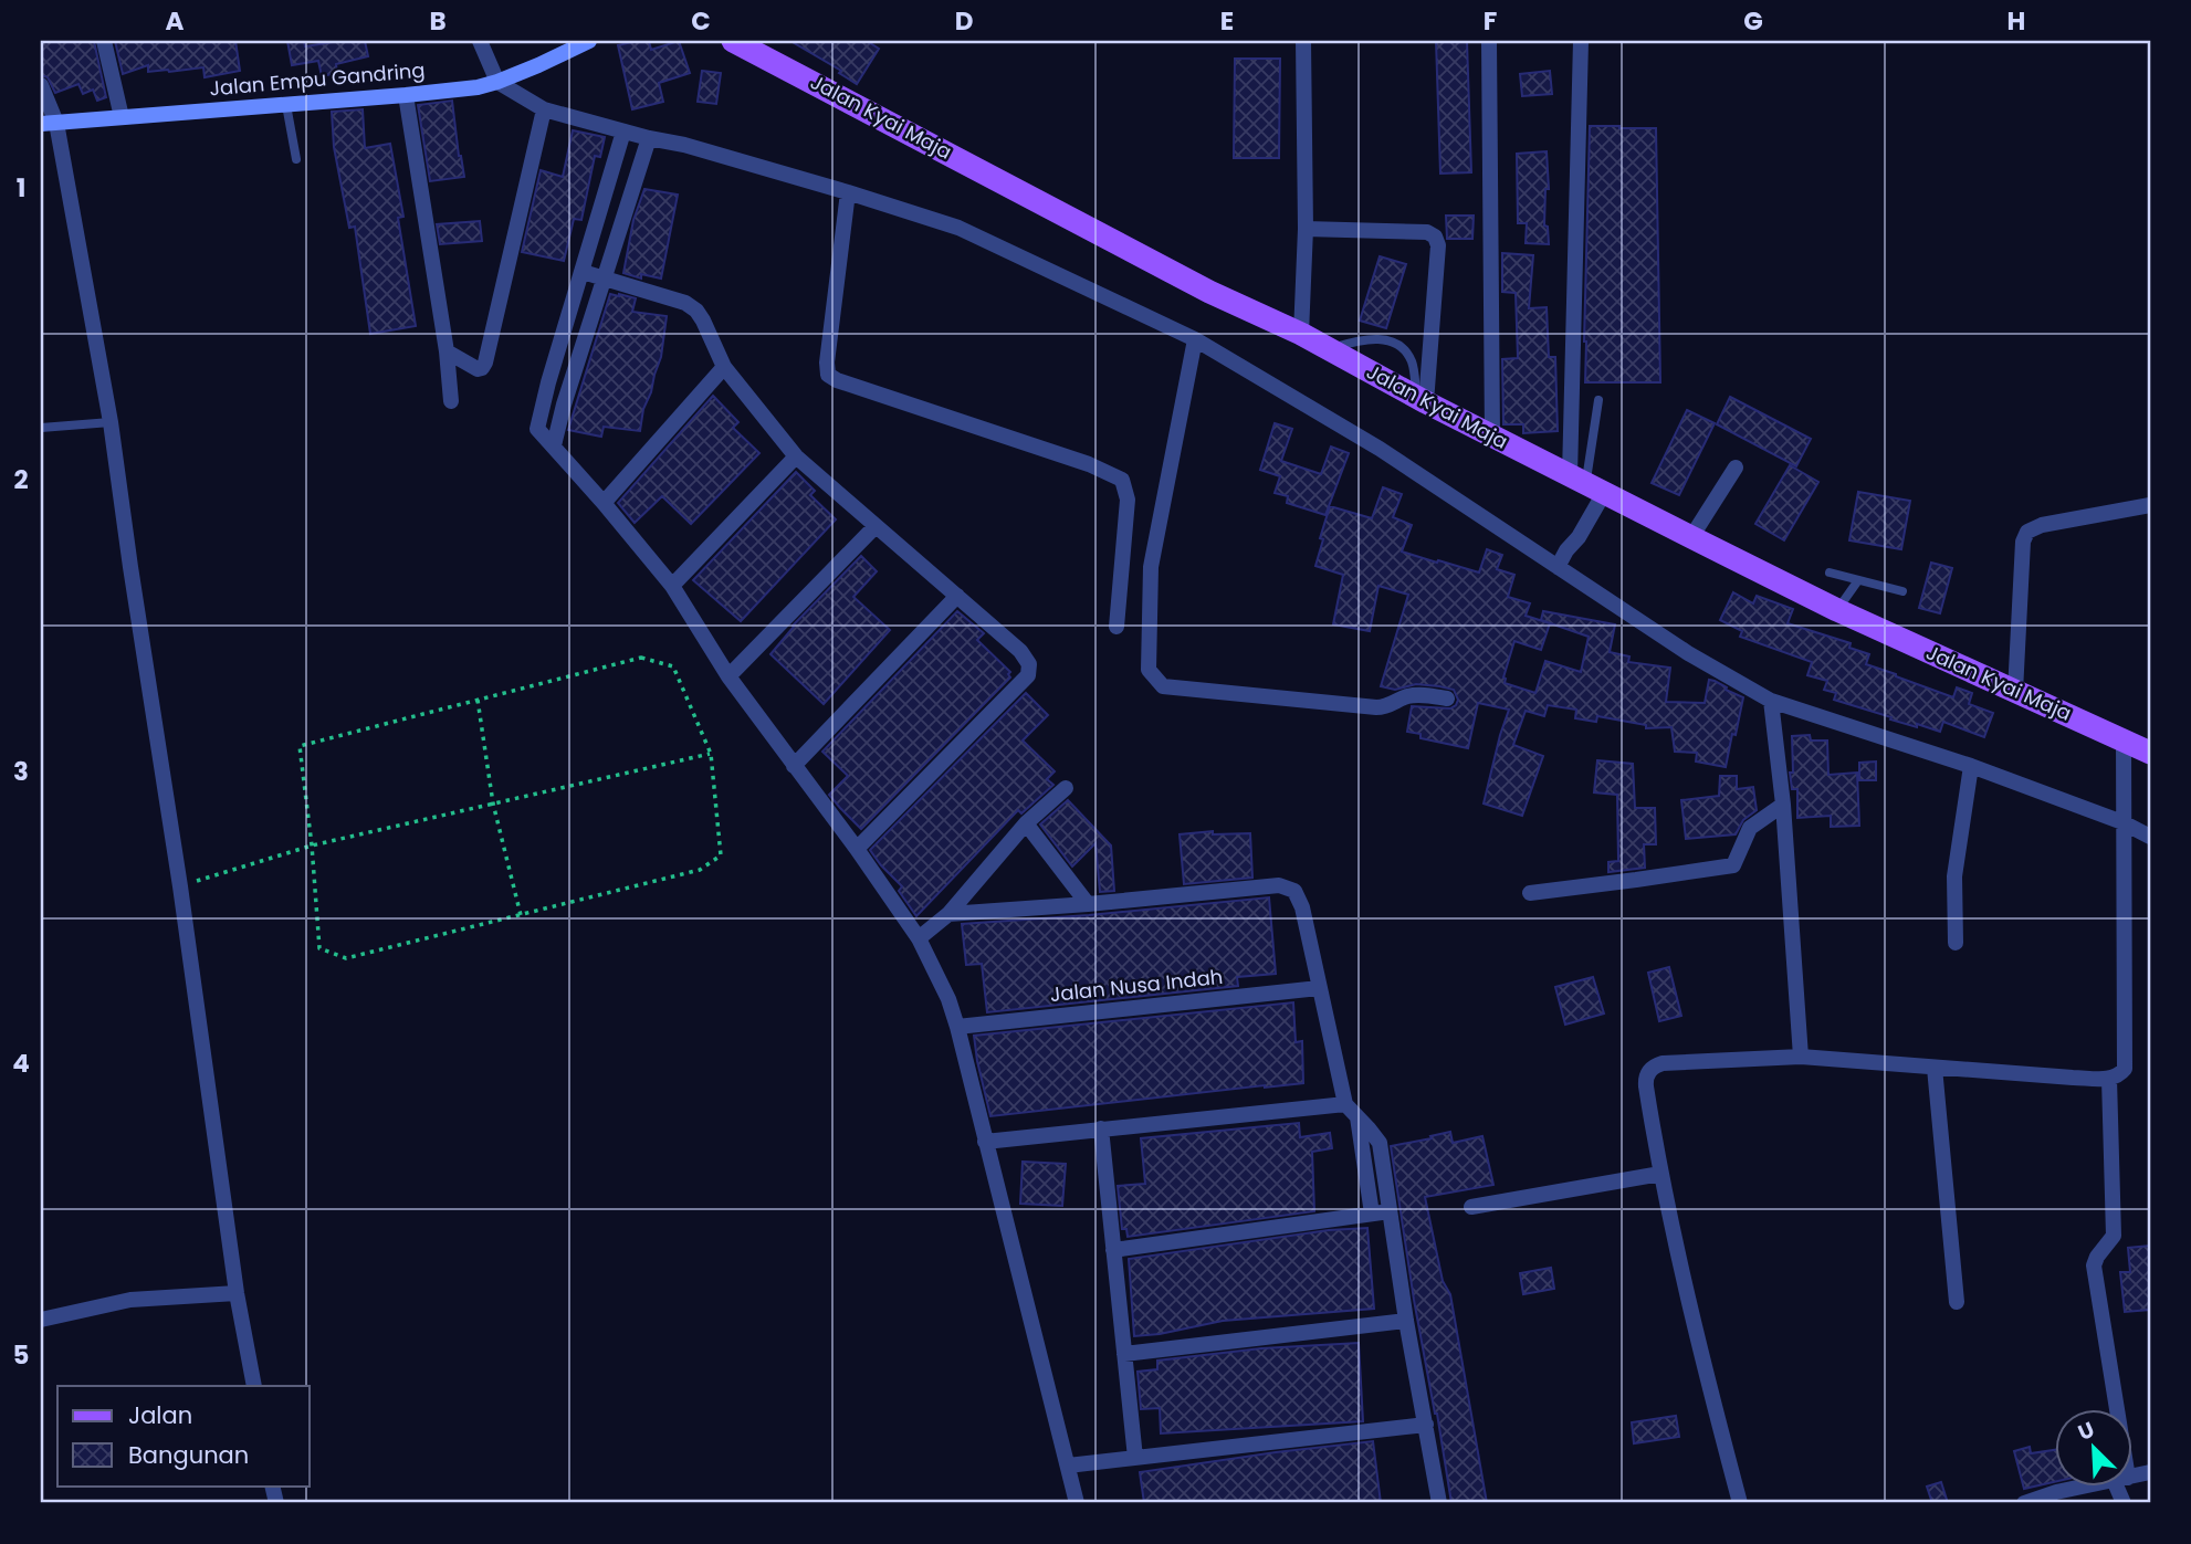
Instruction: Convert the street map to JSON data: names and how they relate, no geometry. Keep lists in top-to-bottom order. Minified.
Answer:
{"streets":{"main road":["Jalan Empu Gandring","Jalan Kyai Maja"],"street":["Jalan Nusa Indah"]},"legend":["Jalan","Bangunan"],"north":"top left","grid":{"columns":["A","B","C","D","E","F","G","H"],"rows":["1","2","3","4","5"]}}
